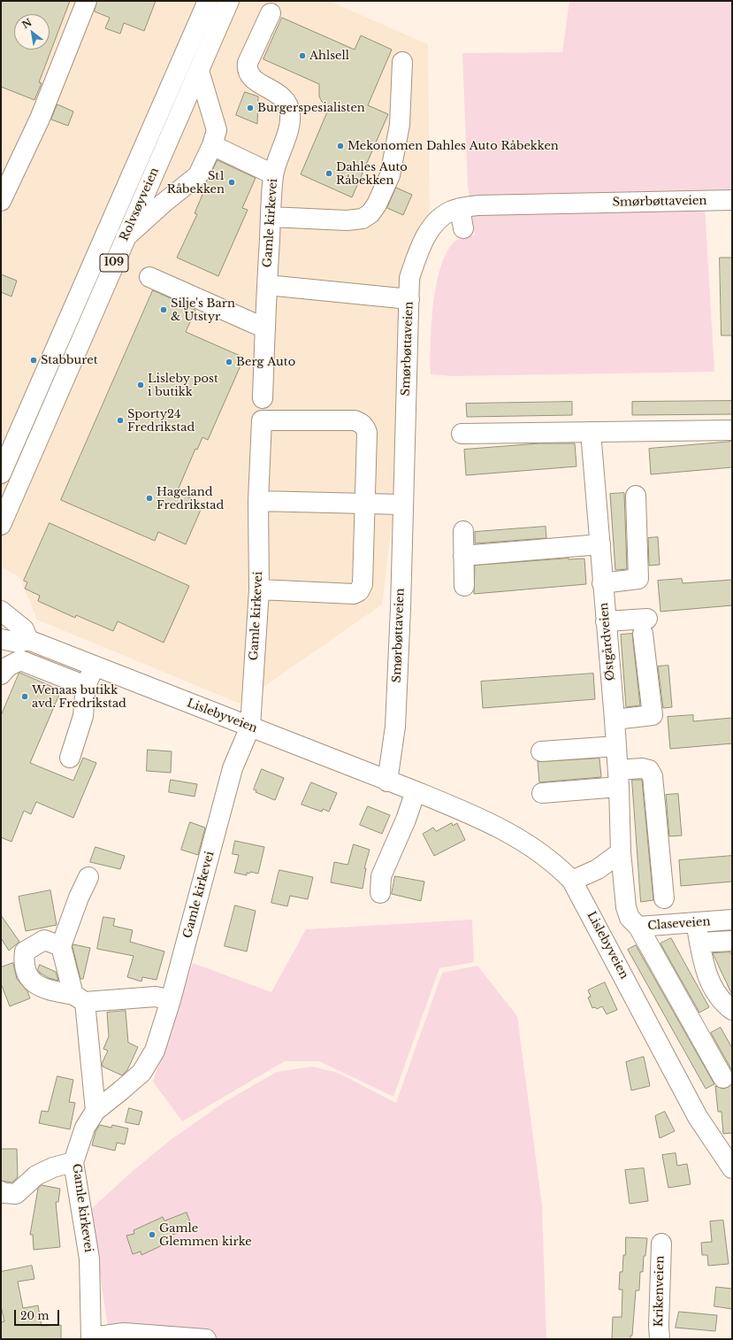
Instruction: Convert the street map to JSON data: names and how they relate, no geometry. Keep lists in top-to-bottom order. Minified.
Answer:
{"streets":{"street":["Smørbøttaveien","Rolvsøyveien","Gamle kirkevei","109","Østgårdveien","Lislebyveien","Claseveien","Krikenveien"]},"crossings":[["Smørbøttaveien","Lislebyveien"],["Gamle kirkevei","Lislebyveien"],["Østgårdveien","Claseveien"]],"places":["Ahlsell","Burgerspesialisten","Mekonomen Dahles Auto Råbekken","Dahles Auto Råbekken","St1 Råbekken","Silje's Barn & Utstyr","Stabburet","Berg Auto","Lisleby post i butikk","Sporty24 Fredrikstad","Hageland Fredrikstad","Wenaas butikk avd. Fredrikstad","Gamle Glemmen kirke"],"scale_bar":"20 m","north":"top left"}
